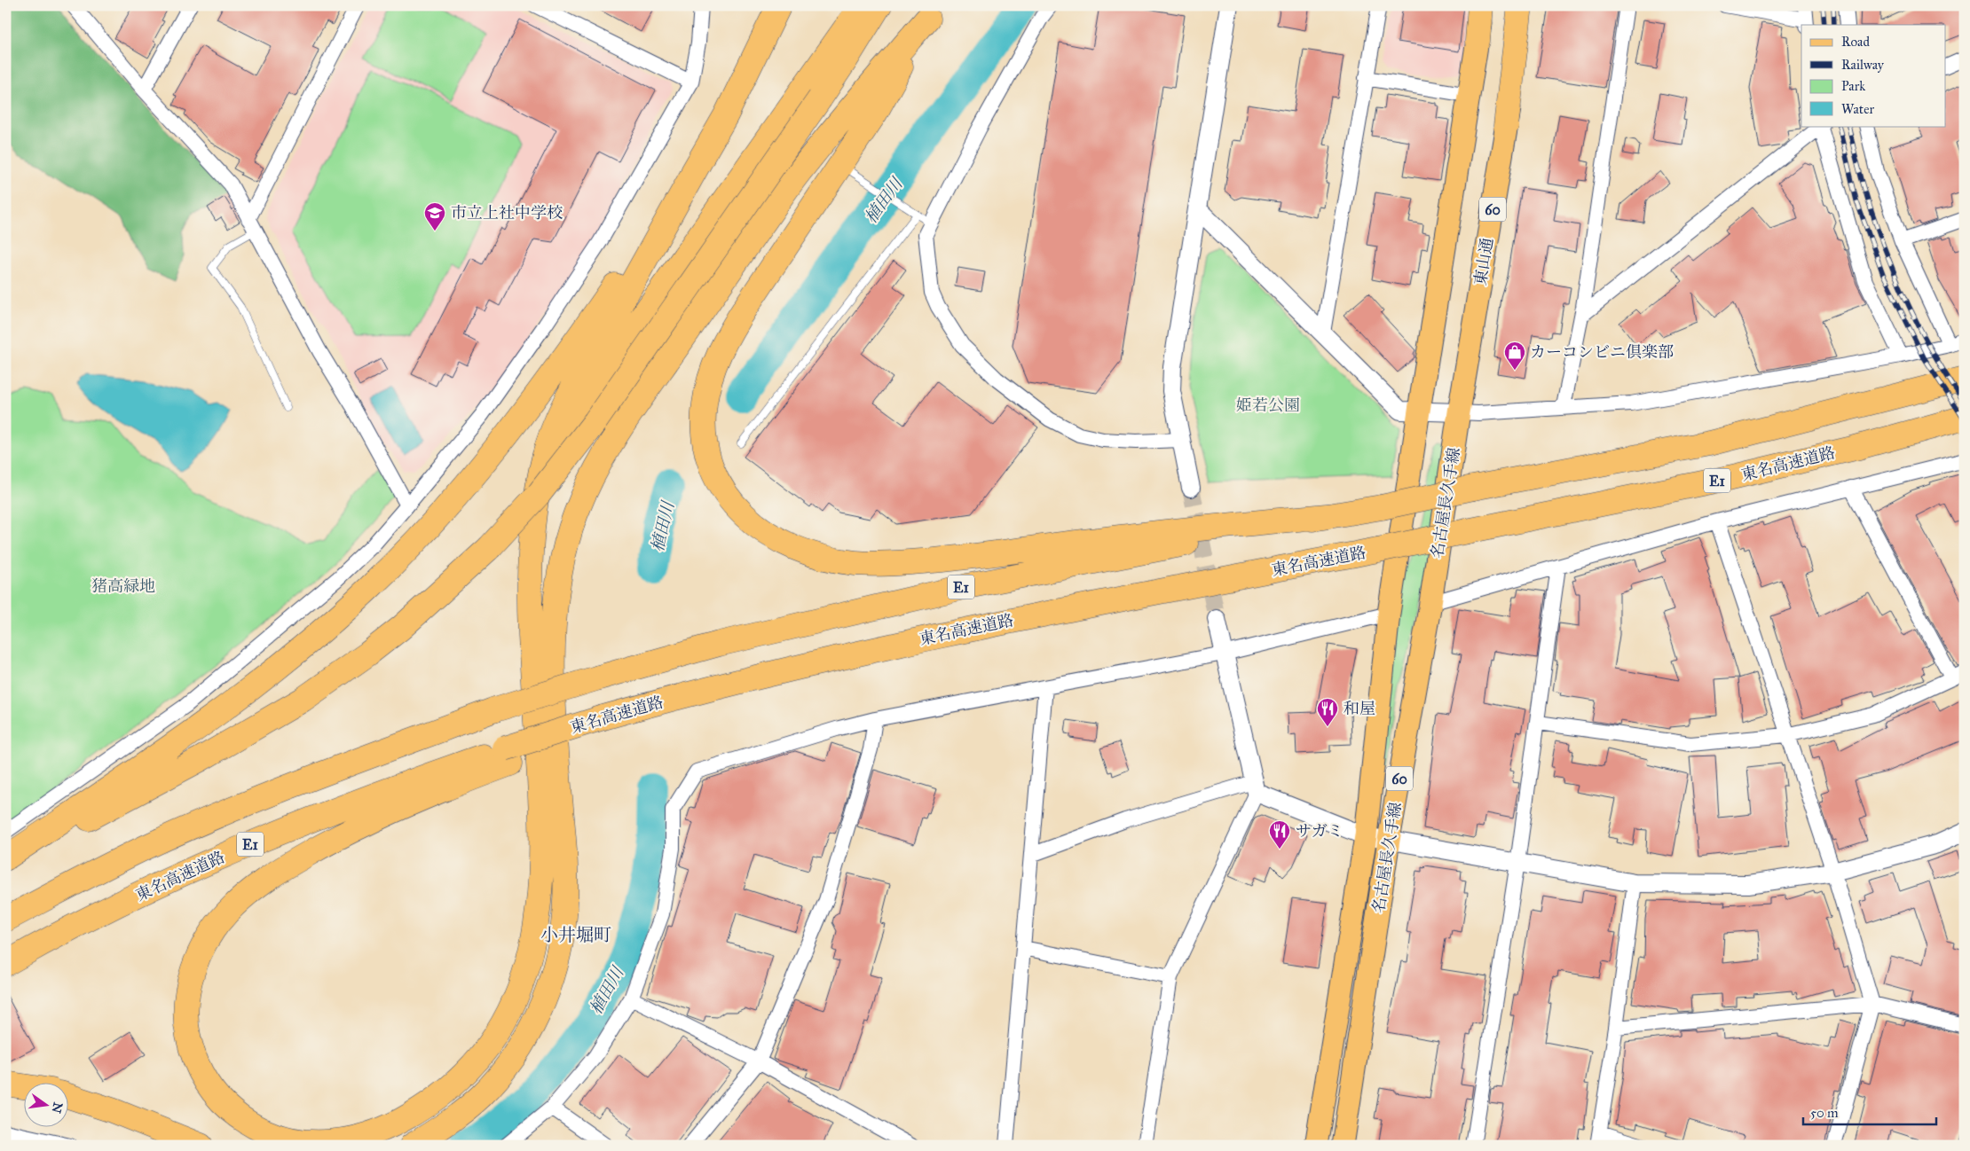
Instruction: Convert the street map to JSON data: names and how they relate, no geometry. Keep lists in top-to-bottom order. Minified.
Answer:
{"streets":{"highway":["東名高速道路","E1"],"main road":["60","東山通","名古屋長久手線"]},"crossings":[["60","名古屋長久手線"],["東山通","名古屋長久手線"]],"districts":["小井堀町"],"water":["植田川"],"parks":["姫若公園","猪高緑地"],"places":{"school or university":["市立上社中学校"],"shop":["カーコンビニ倶楽部"],"restaurant":["和屋","サガミ"]},"legend":["Road","Railway","Park","Water"],"scale_bar":"50 m","north":"right"}
